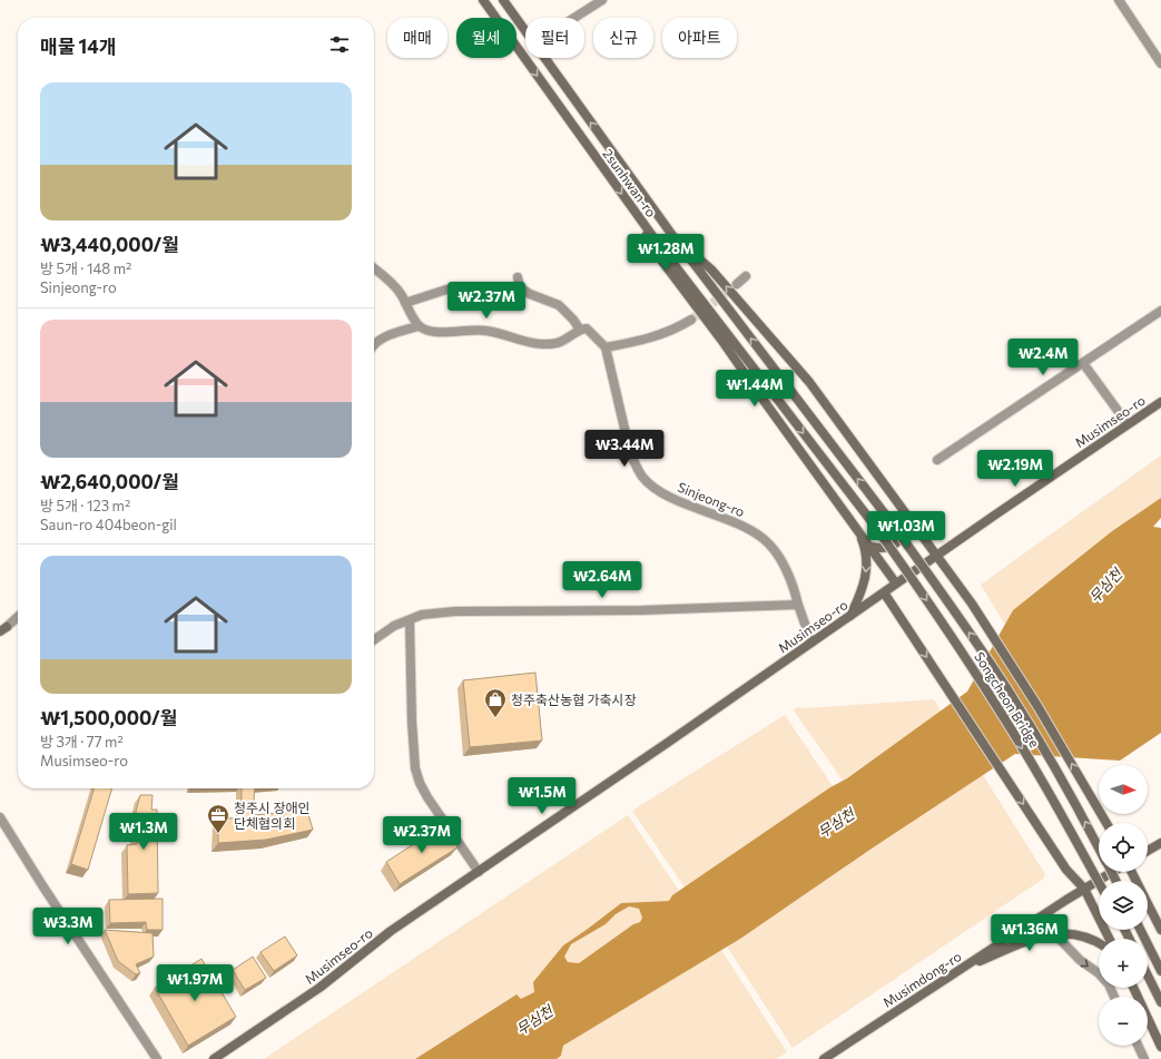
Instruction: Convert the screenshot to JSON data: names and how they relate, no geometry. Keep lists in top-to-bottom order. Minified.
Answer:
{"streets":{"street":["2sunhwan-ro","Musimseo-ro","Sinjeong-ro","Songcheon Bridge","Musimdong-ro"]},"crossings":[["2sunhwan-ro","Songcheon Bridge"],["Musimseo-ro","Sinjeong-ro"]],"water":["무심천"],"places":{"shop":["청주축산농협 가축시장"],"office":["청주시 장애인 단체협의회"]},"north":"right","page":{"chip":["매매","월세","필터","신규","아파트"],"heading":"매물 14개","list":[{"name":"₩3,440,000/월","note":"방 5개 · 148 m² · Sinjeong-ro"},{"name":"₩2,640,000/월","note":"방 5개 · 123 m² · Saun-ro 404beon-gil"},{"name":"₩1,500,000/월","note":"방 3개 · 77 m² · Musimseo-ro"}],"price":["₩1.28M","₩2.37M","₩2.4M","₩1.44M","₩3.44M","₩2.19M","₩1.03M","₩2.64M","₩1.5M","₩1.3M","₩2.37M","₩3.3M","₩1.36M","₩1.97M"],"map_buttons":["+","−"]}}
